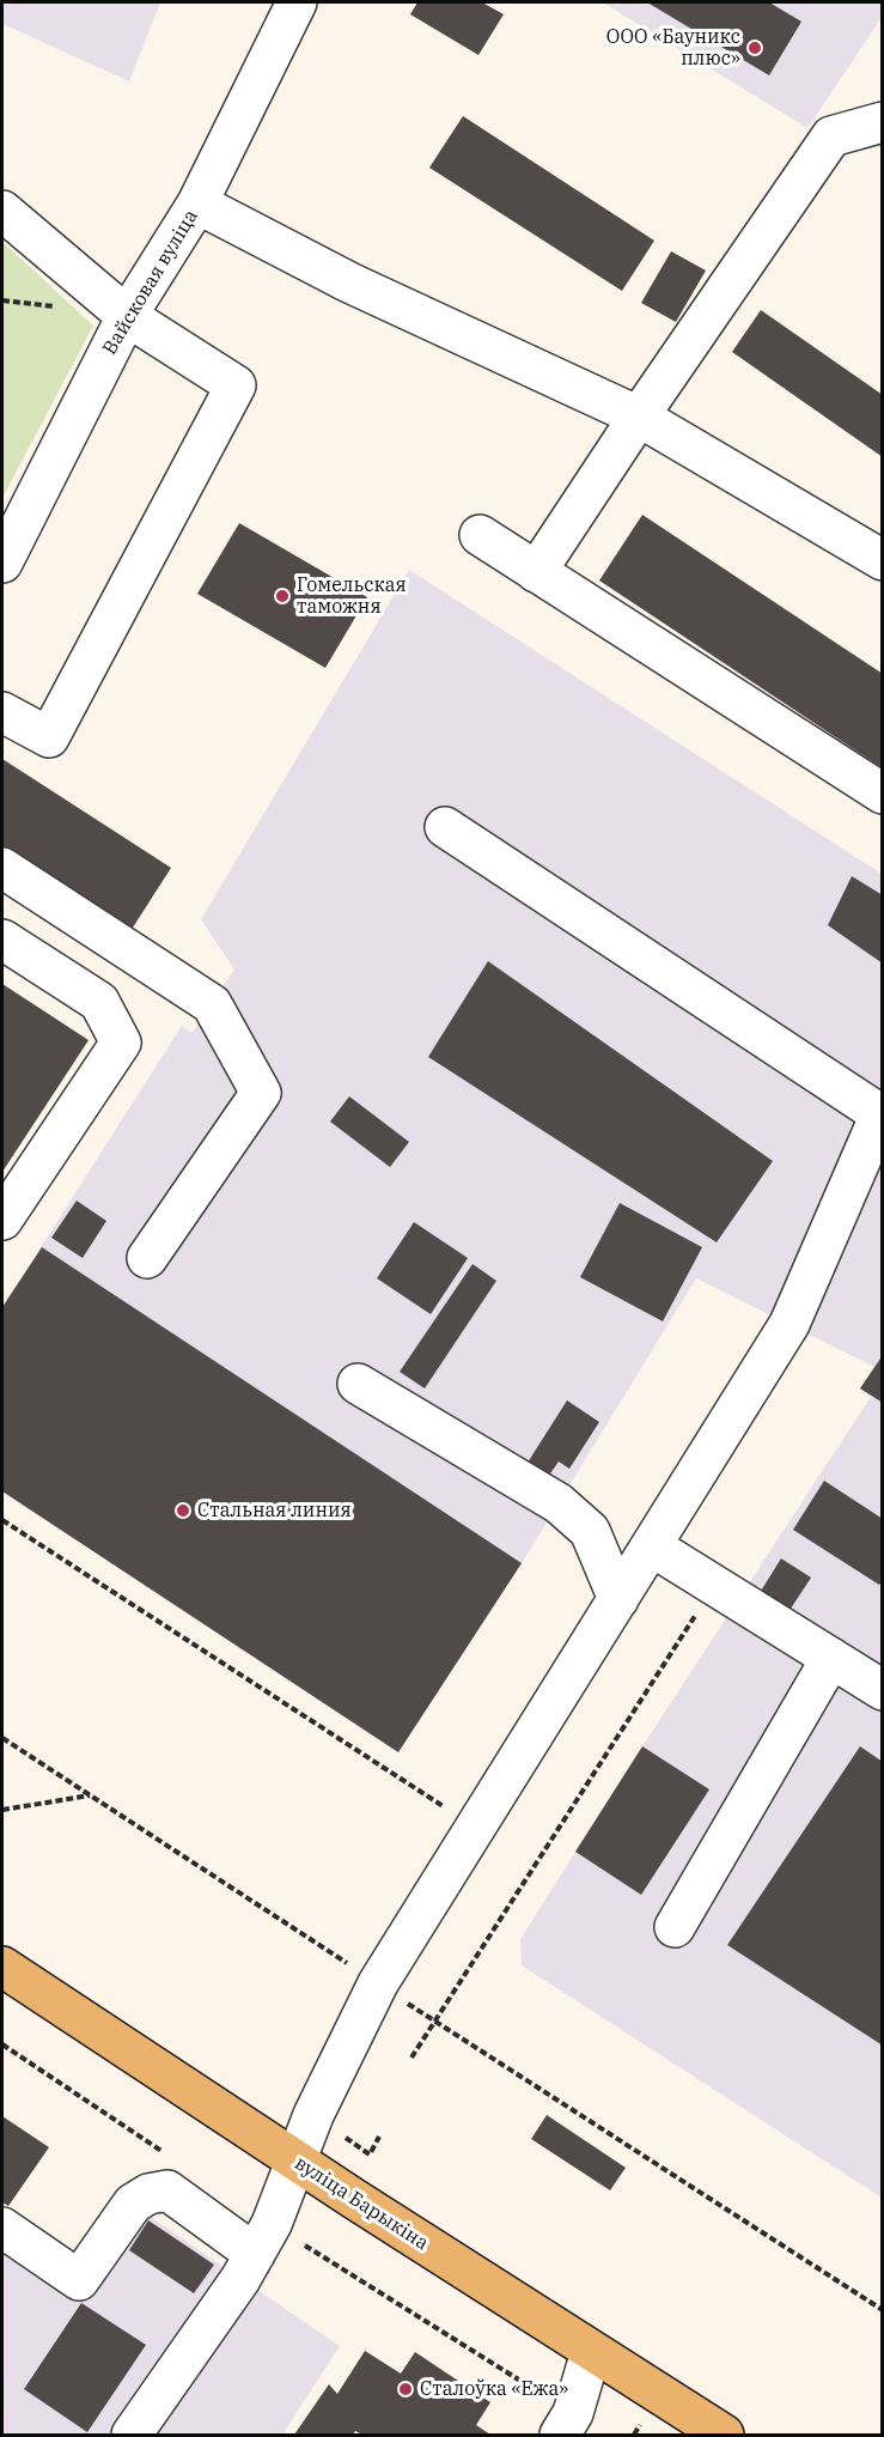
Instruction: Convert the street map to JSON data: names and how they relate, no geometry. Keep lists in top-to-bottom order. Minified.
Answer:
{"streets":{"main road":["вуліца Барыкіна"],"street":["Вайсковая вуліца"]},"places":["ООО «Бауникс плюс»","Гомельская таможня","Стальная линия","Сталоўка «Ежа»"]}
